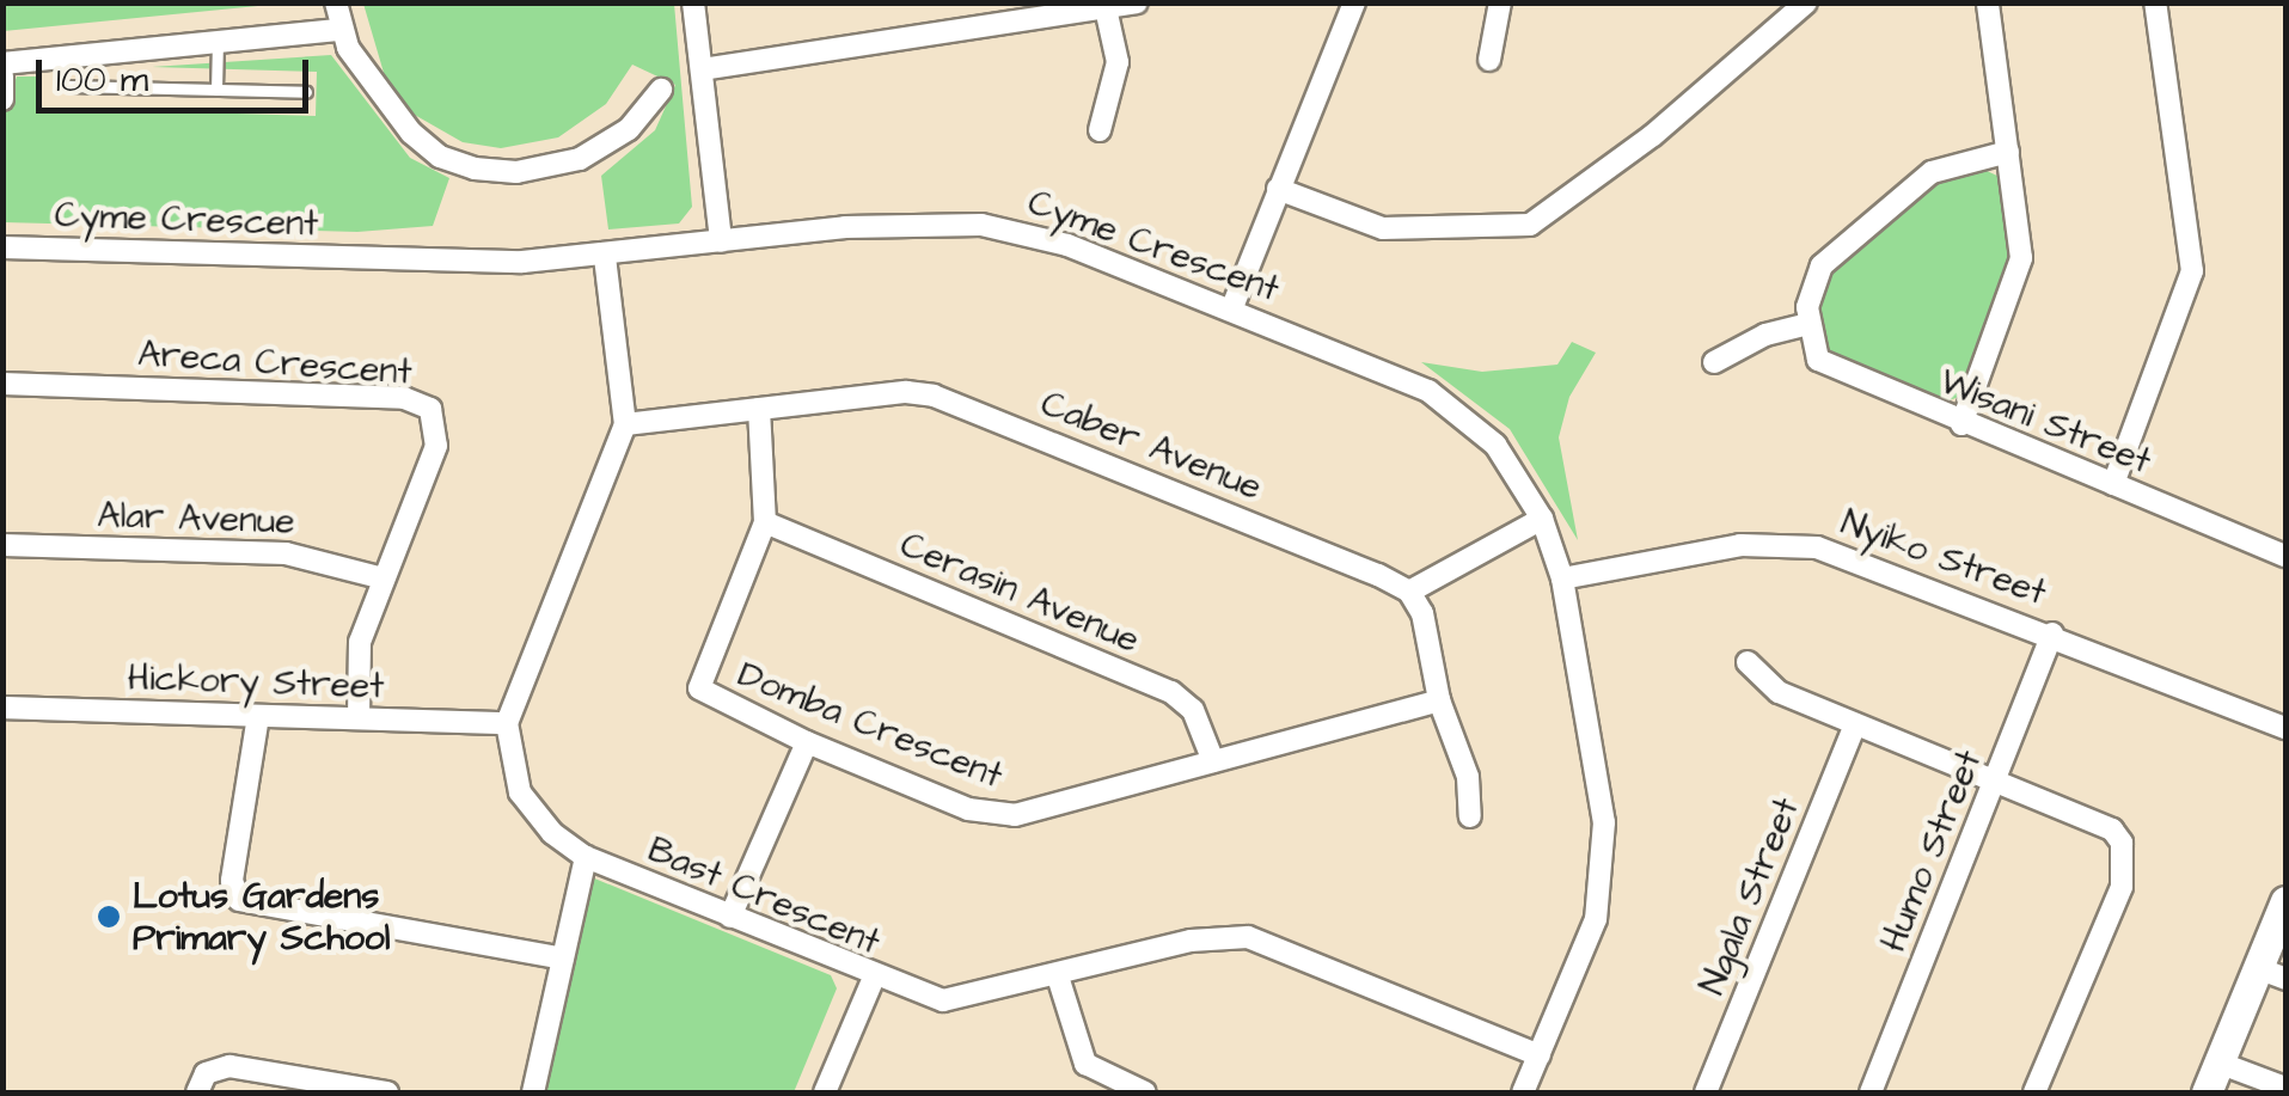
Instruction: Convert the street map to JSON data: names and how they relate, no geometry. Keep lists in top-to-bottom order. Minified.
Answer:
{"streets":{"street":["Cyme Crescent","Areca Crescent","Wisani Street","Caber Avenue","Alar Avenue","Nyiko Street","Cerasin Avenue","Hickory Street","Domba Crescent","Humo Street","Bast Crescent","Ngala Street"]},"crossings":[["Cyme Crescent","Nyiko Street"],["Cyme Crescent","Bast Crescent"],["Areca Crescent","Alar Avenue"],["Areca Crescent","Hickory Street"],["Caber Avenue","Domba Crescent"],["Nyiko Street","Humo Street"],["Cerasin Avenue","Domba Crescent"],["Hickory Street","Bast Crescent"]],"places":["Lotus Gardens Primary School"],"scale_bar":"100 m"}
